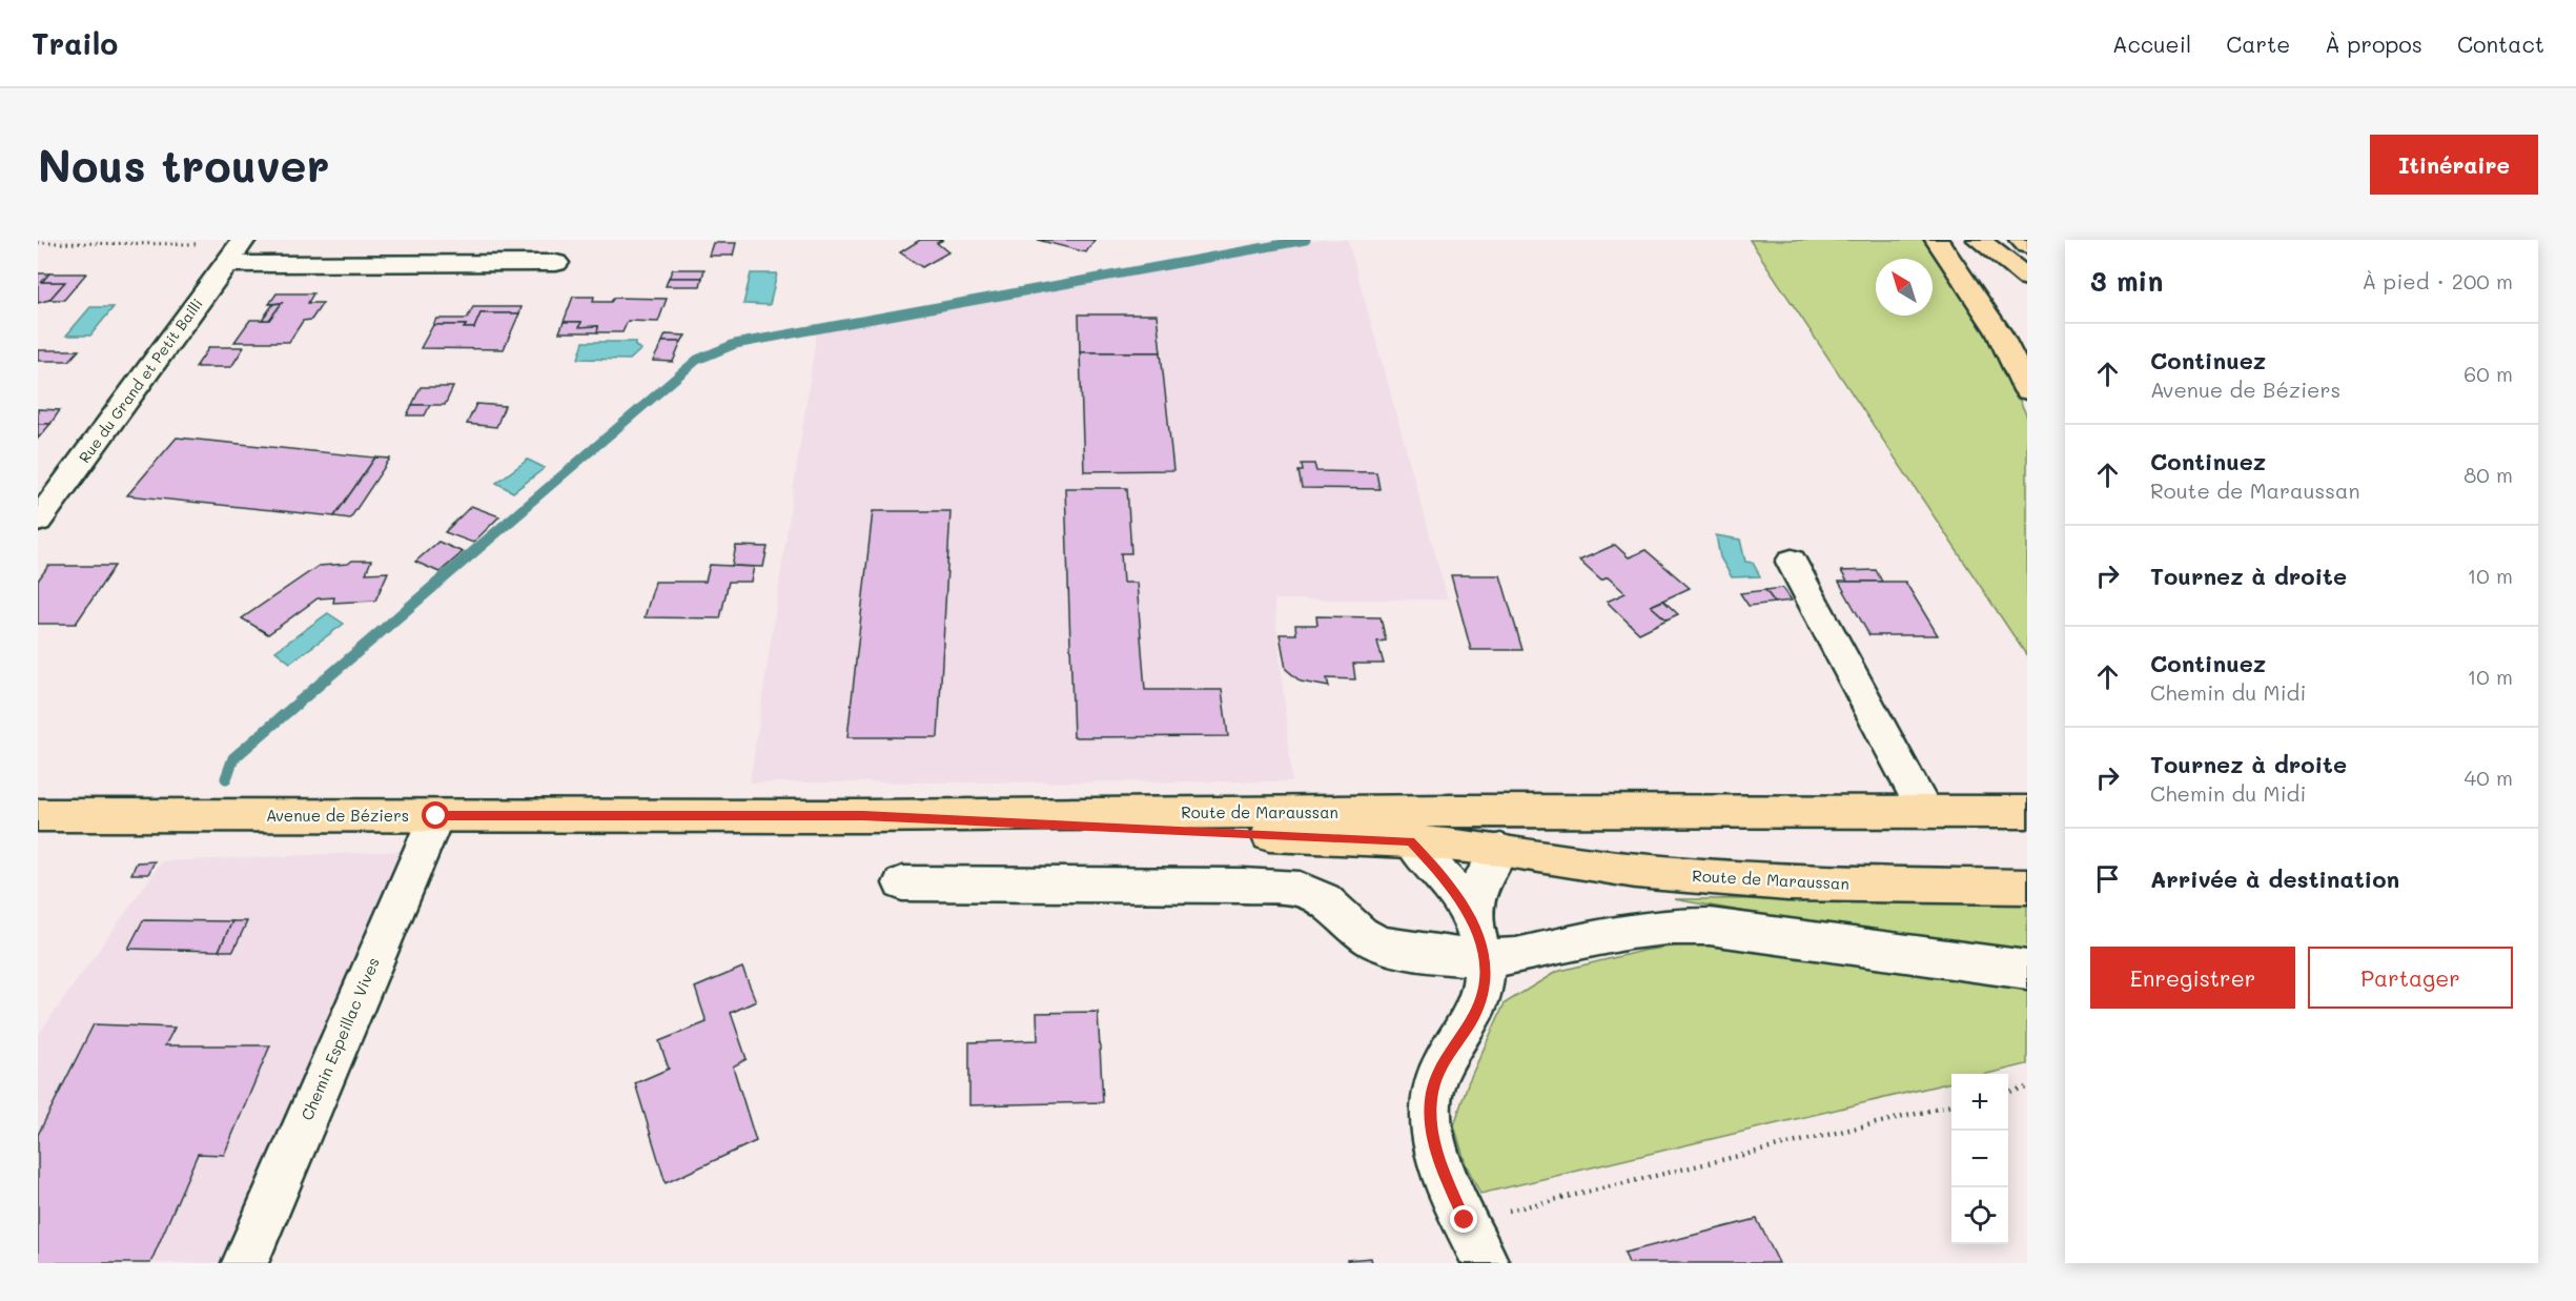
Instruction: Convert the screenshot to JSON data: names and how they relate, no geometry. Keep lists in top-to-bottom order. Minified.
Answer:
{"streets":{"main road":["Route de Maraussan","Avenue de Béziers"],"street":["Rue du Grand et Petit Bailli","Chemin Espeillac Vives"]},"crossings":[["Route de Maraussan","Avenue de Béziers"],["Avenue de Béziers","Chemin Espeillac Vives"]],"north":"top left","page":{"header":"Trailo","nav":["Accueil","Carte","À propos","Contact"],"buttons":["Itinéraire",["Enregistrer","Partager"]],"title":"Nous trouver","heading":["3 min","À pied · 200 m"],"list":[["Continuez","Avenue de Béziers","60 m"],["Continuez","Route de Maraussan","80 m"],["Tournez à droite","10 m"],["Continuez","Chemin du Midi","10 m"],["Tournez à droite","Chemin du Midi","40 m"],"Arrivée à destination"],"map_buttons":["+","−"]}}
